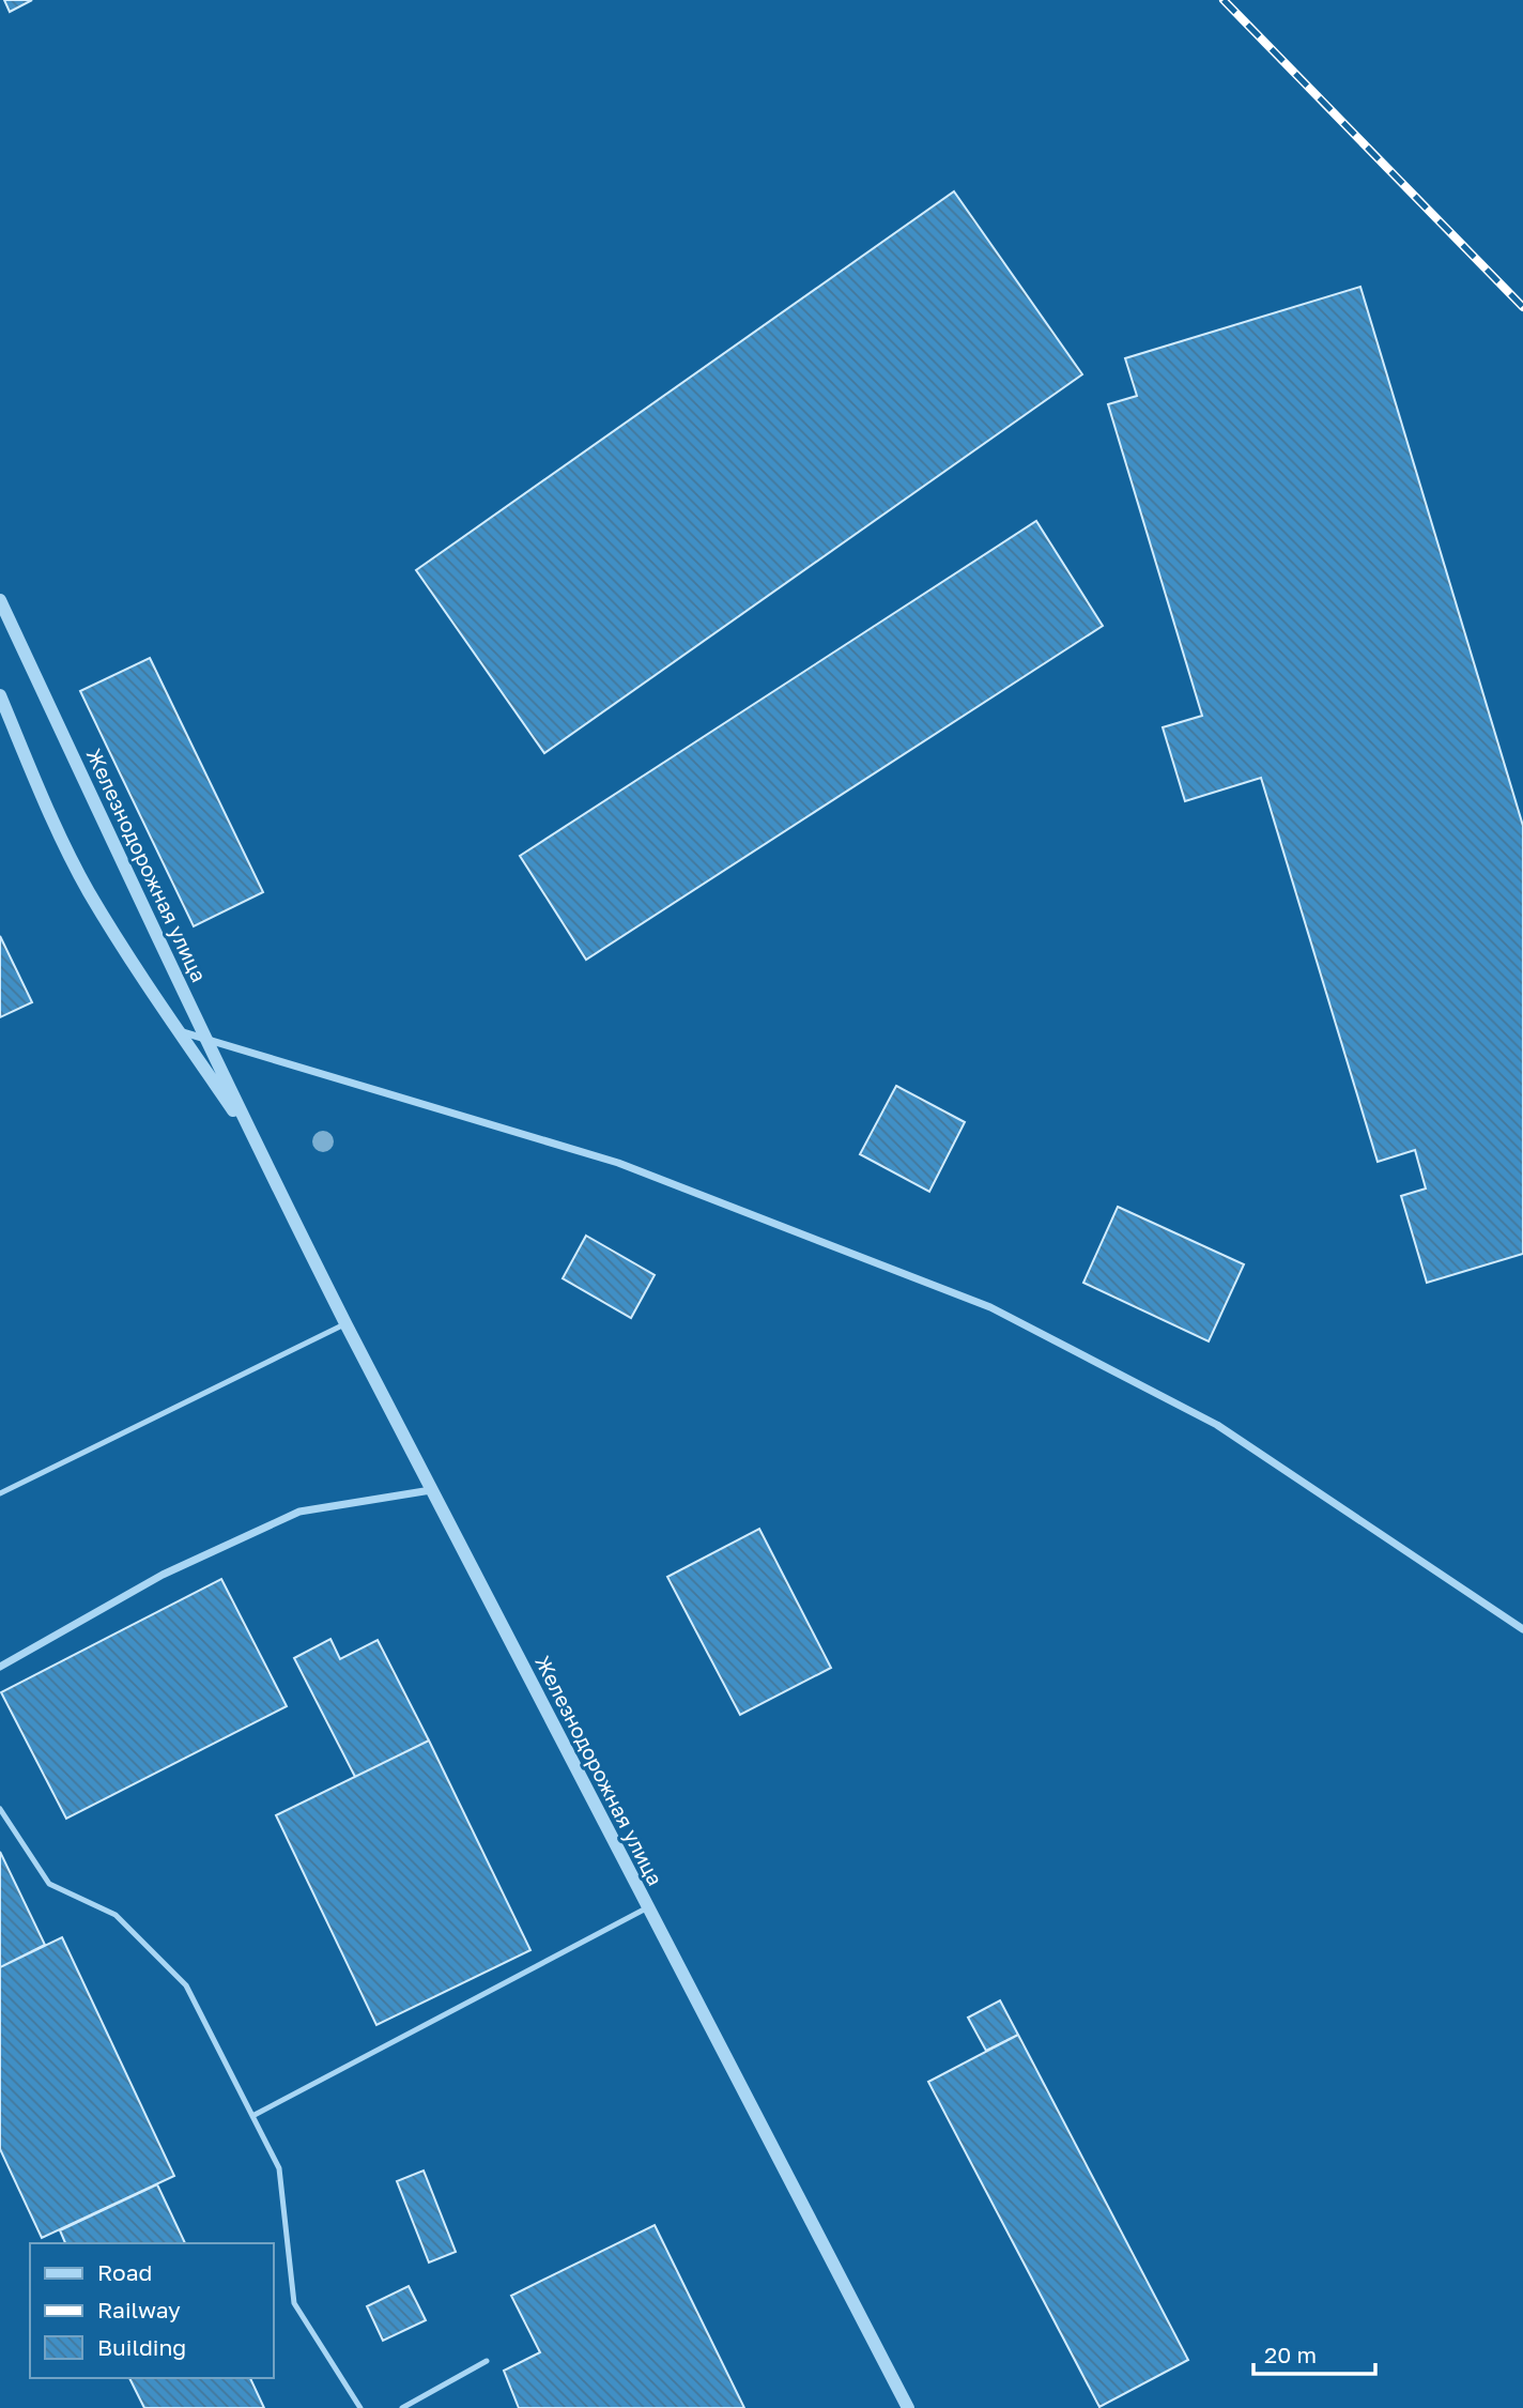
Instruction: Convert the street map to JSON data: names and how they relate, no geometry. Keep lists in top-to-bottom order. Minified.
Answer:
{"streets":{"street":["Железнодорожная улица"]},"legend":["Road","Railway","Building"],"scale_bar":"20 m"}
